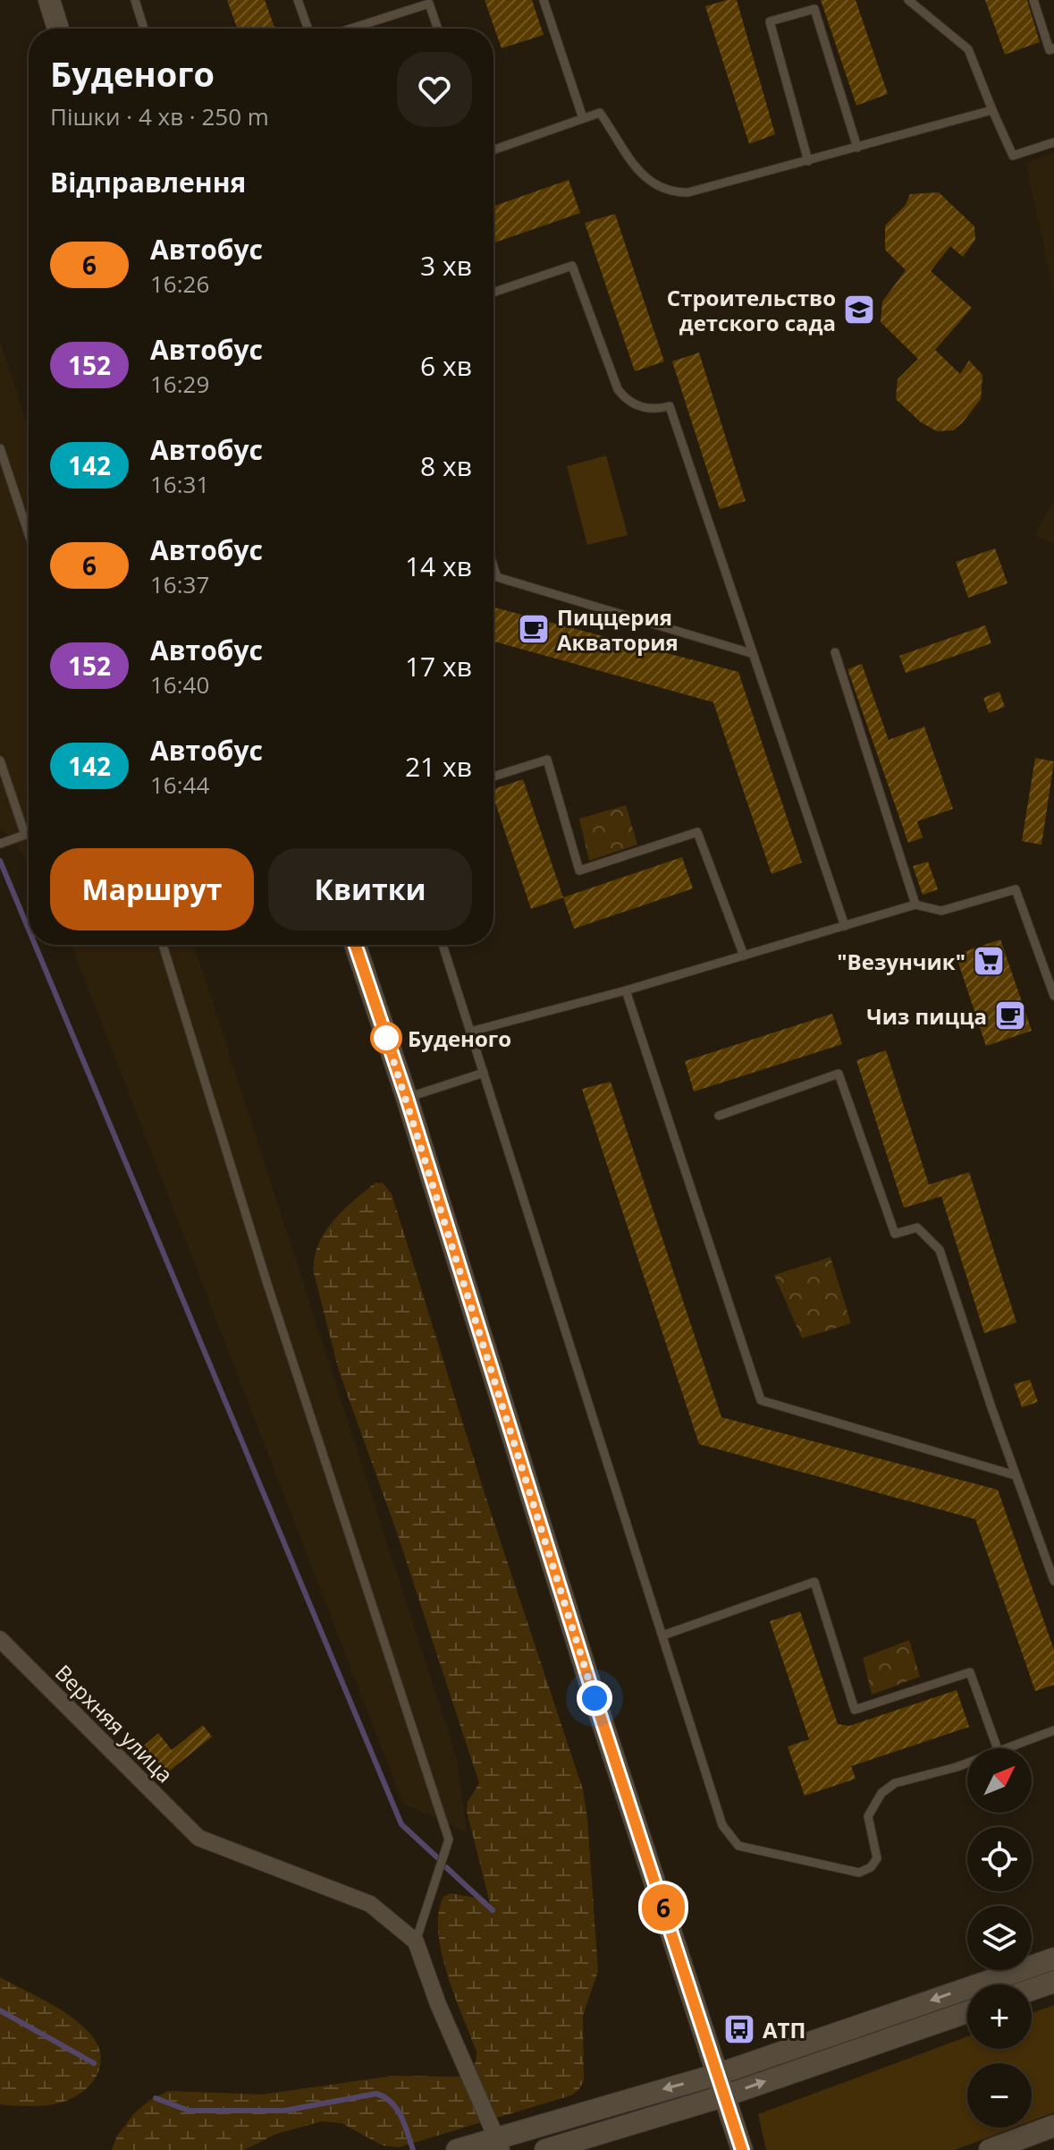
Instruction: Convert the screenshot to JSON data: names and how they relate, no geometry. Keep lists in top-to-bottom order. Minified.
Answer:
{"streets":{"street":["Верхняя улица"]},"places":{"school or university":["Строительство детского сада"],"cafe":["Пиццерия Акватория","Чиз пицца"],"supermarket":["\"Везунчик\""],"other":["Буденого"],"bus stop":["АТП"]},"lines":["bus line 6"],"north":"top right","page":{"on_map":"6","heading":[["Буденого","Пішки · 4 хв · 250 m"],"Відправлення"],"list":[{"mark":"6","name":"Автобус","note":"16:26","value":"3 хв"},{"mark":"152","name":"Автобус","note":"16:29","value":"6 хв"},{"mark":"142","name":"Автобус","note":"16:31","value":"8 хв"},{"mark":"6","name":"Автобус","note":"16:37","value":"14 хв"},{"mark":"152","name":"Автобус","note":"16:40","value":"17 хв"},{"mark":"142","name":"Автобус","note":"16:44","value":"21 хв"}],"buttons":["Маршрут","Квитки"],"map_buttons":["+","−"]}}
